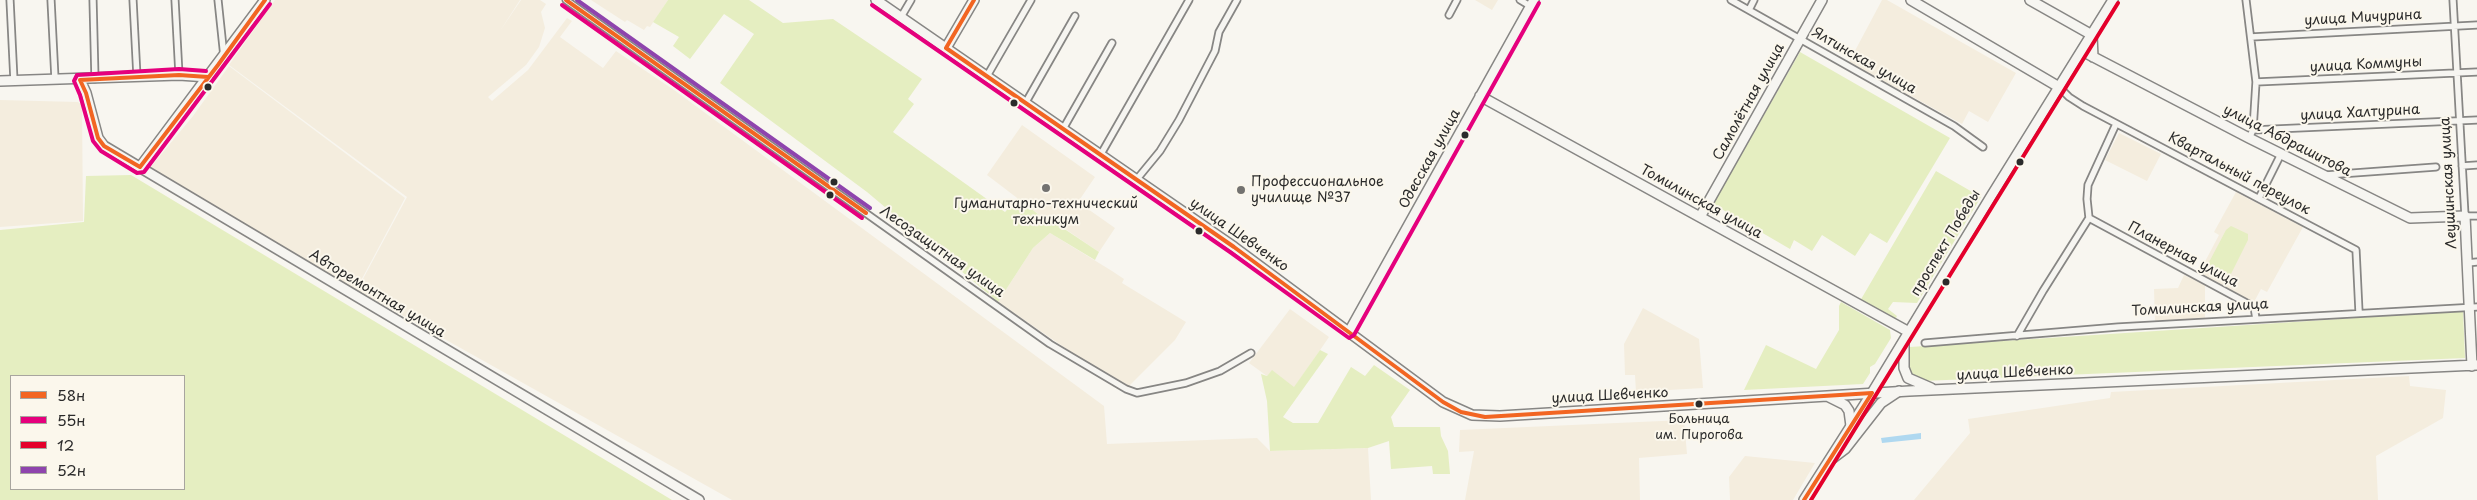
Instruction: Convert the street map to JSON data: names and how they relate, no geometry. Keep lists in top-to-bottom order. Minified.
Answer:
{"streets":{"main road":["Самолётная улица","улица Абдрашитова","Одесская улица","Леушинская улица","Томилинская улица","улица Шевченко","проспект Победы","Авторемонтная улица"],"street":["улица Мичурина","Ялтинская улица","улица Коммуны","улица Халтурина","Квартальный переулок","Лесозащитная улица","Планерная улица"]},"crossings":[["улица Мичурина","Леушинская улица"],["Ялтинская улица","Самолётная улица"],["улица Коммуны","Леушинская улица"],["Самолётная улица","Томилинская улица"],["улица Халтурина","улица Абдрашитова"],["улица Халтурина","Леушинская улица"],["улица Абдрашитова","Леушинская улица"],["улица Абдрашитова","проспект Победы"],["Одесская улица","Томилинская улица"],["Одесская улица","улица Шевченко"],["Квартальный переулок","Томилинская улица"],["Квартальный переулок","проспект Победы"],["Леушинская улица","Томилинская улица"],["Леушинская улица","улица Шевченко"],["Томилинская улица","проспект Победы"],["Томилинская улица","Планерная улица"],["улица Шевченко","проспект Победы"]],"places":["Гуманитарно-технический техникум","Профессиональное училище №37","Больница им. Пирогова"],"lines":["transit line 58н","transit line 52н","transit line 55н","transit line 12"],"legend":["58н","55н","12","52н"]}
